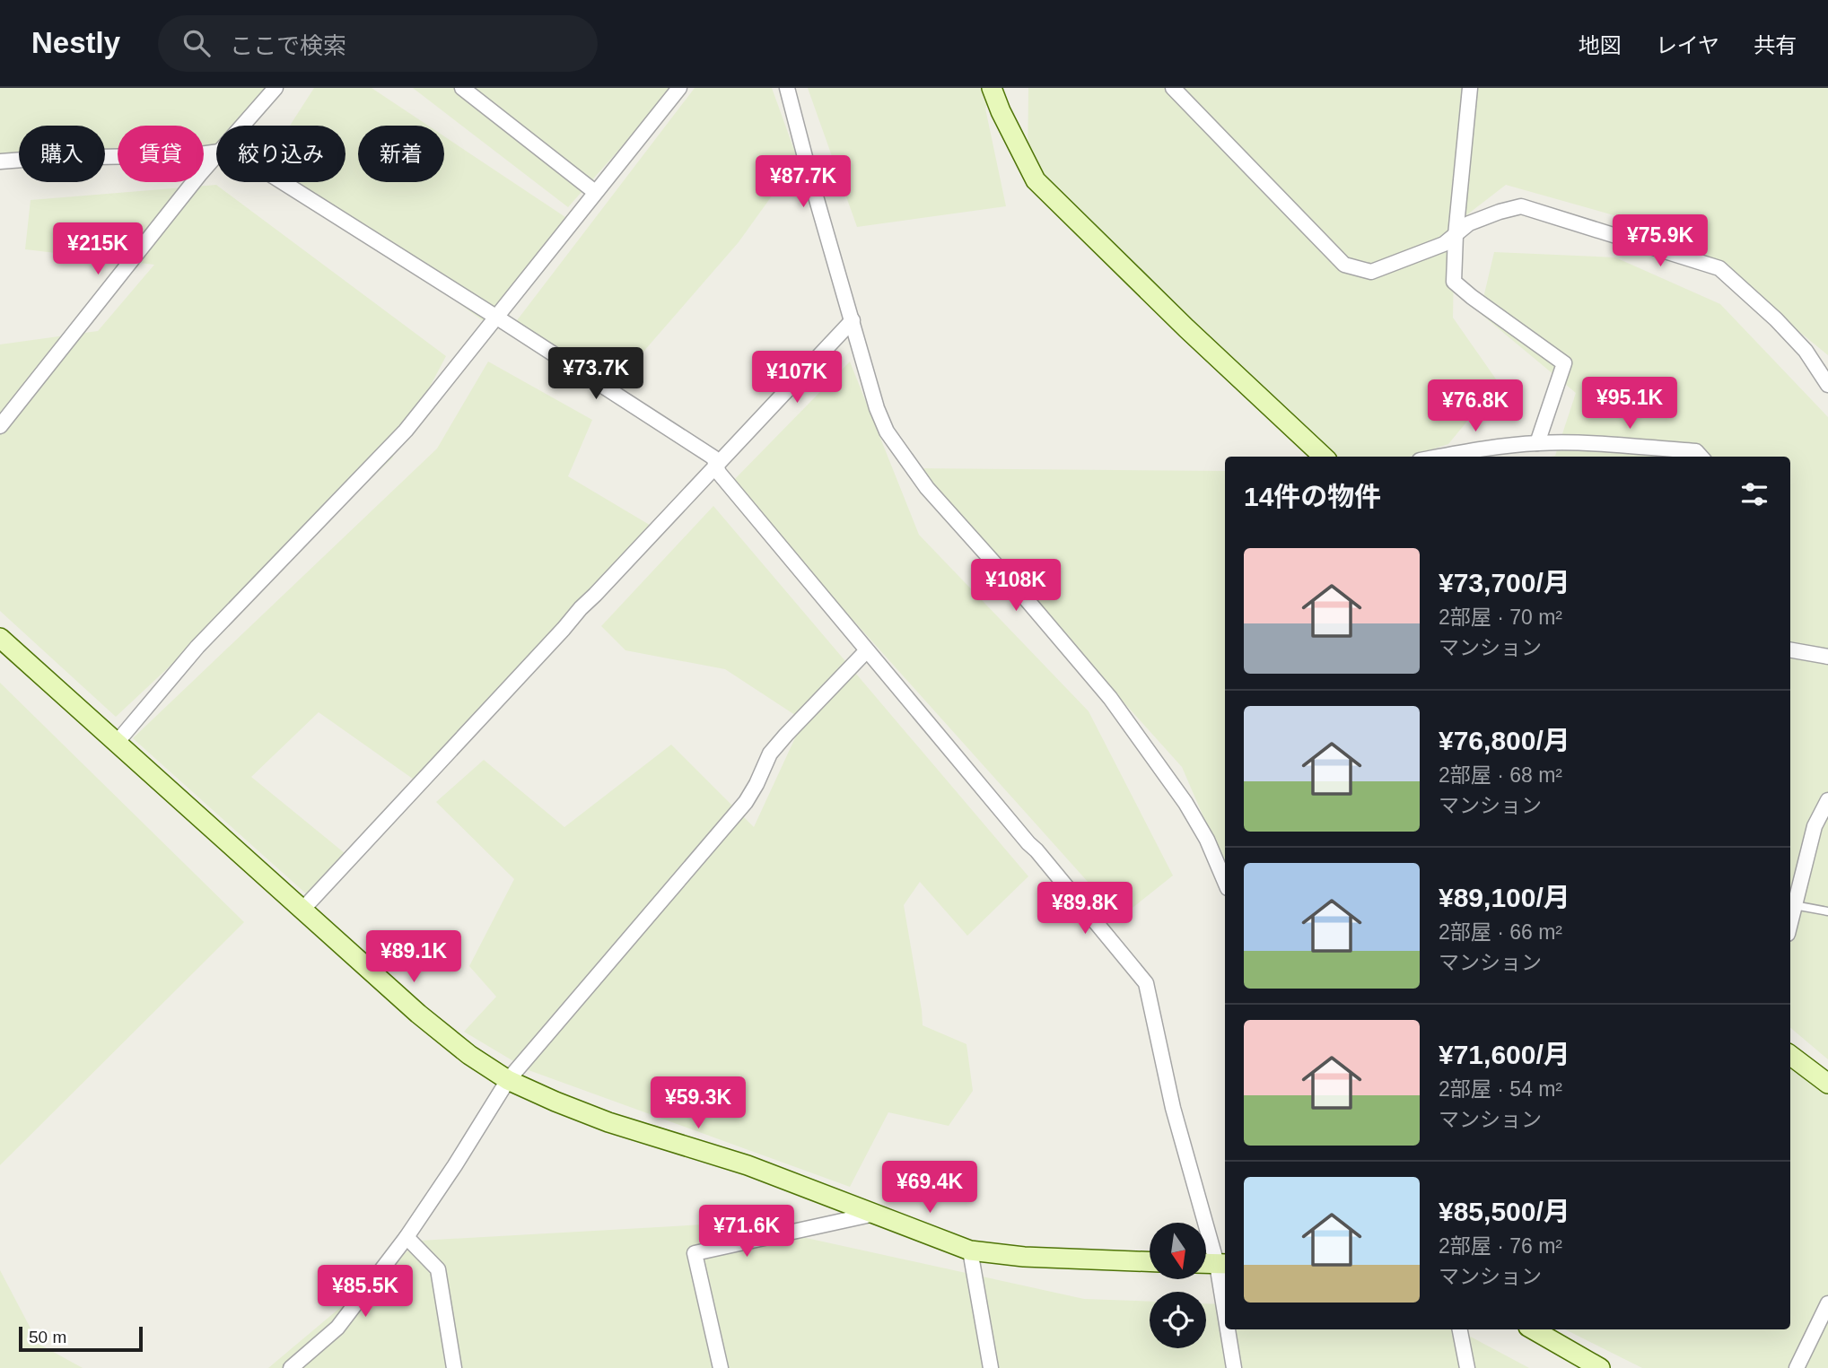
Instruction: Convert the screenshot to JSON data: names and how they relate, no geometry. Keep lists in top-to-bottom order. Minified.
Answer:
{"scale_bar":"50 m","north":"bottom","page":{"header":"Nestly","search":"ここで検索","nav":["地図","レイヤ","共有"],"chip":["購入","賃貸","絞り込み","新着"],"price":["¥87.7K","¥75.9K","¥215K","¥73.7K","¥107K","¥95.1K","¥76.8K","¥108K","¥89.8K","¥89.1K","¥59.3K","¥69.4K","¥71.6K","¥85.5K"],"heading":"14件の物件","list":[{"name":"¥73,700/月","note":"2部屋 · 70 m² · マンション"},{"name":"¥76,800/月","note":"2部屋 · 68 m² · マンション"},{"name":"¥89,100/月","note":"2部屋 · 66 m² · マンション"},{"name":"¥71,600/月","note":"2部屋 · 54 m² · マンション"},{"name":"¥85,500/月","note":"2部屋 · 76 m² · マンション"}],"scale":"50 m"}}
